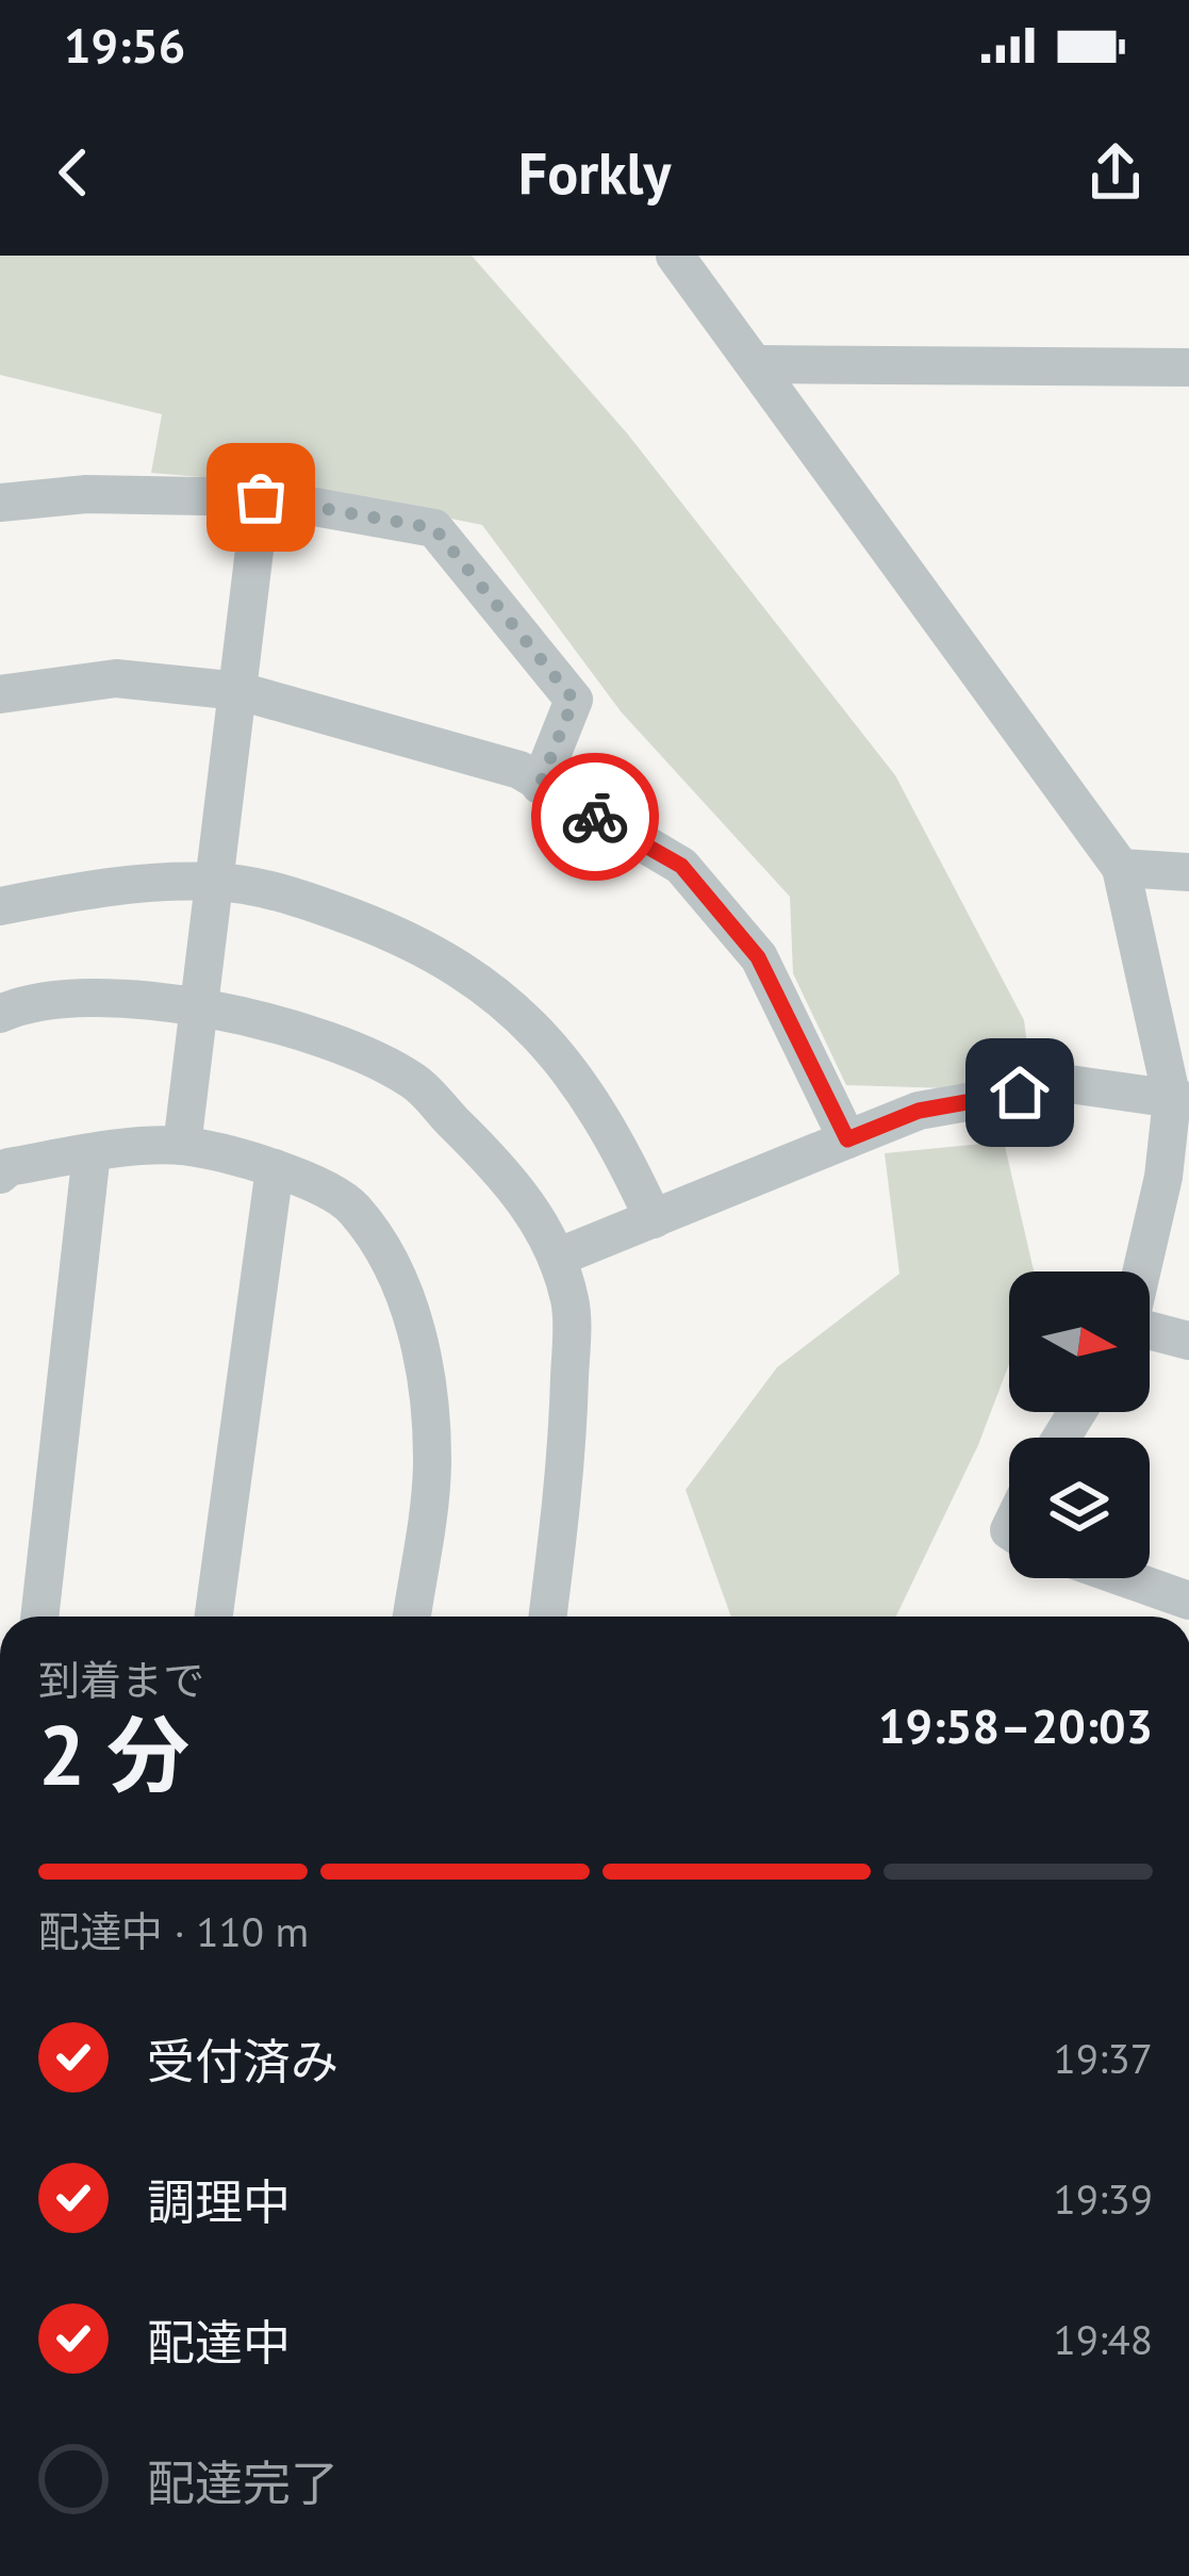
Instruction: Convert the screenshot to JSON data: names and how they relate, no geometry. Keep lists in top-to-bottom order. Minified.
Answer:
{"north":"right","page":{"status":"19:56","header":"Forkly","heading":["2 分","到着まで","19:58–20:03"],"bar":"配達中 · 110 m","list":[["受付済み","19:37"],["調理中","19:39"],["配達中","19:48"],"配達完了"]}}
